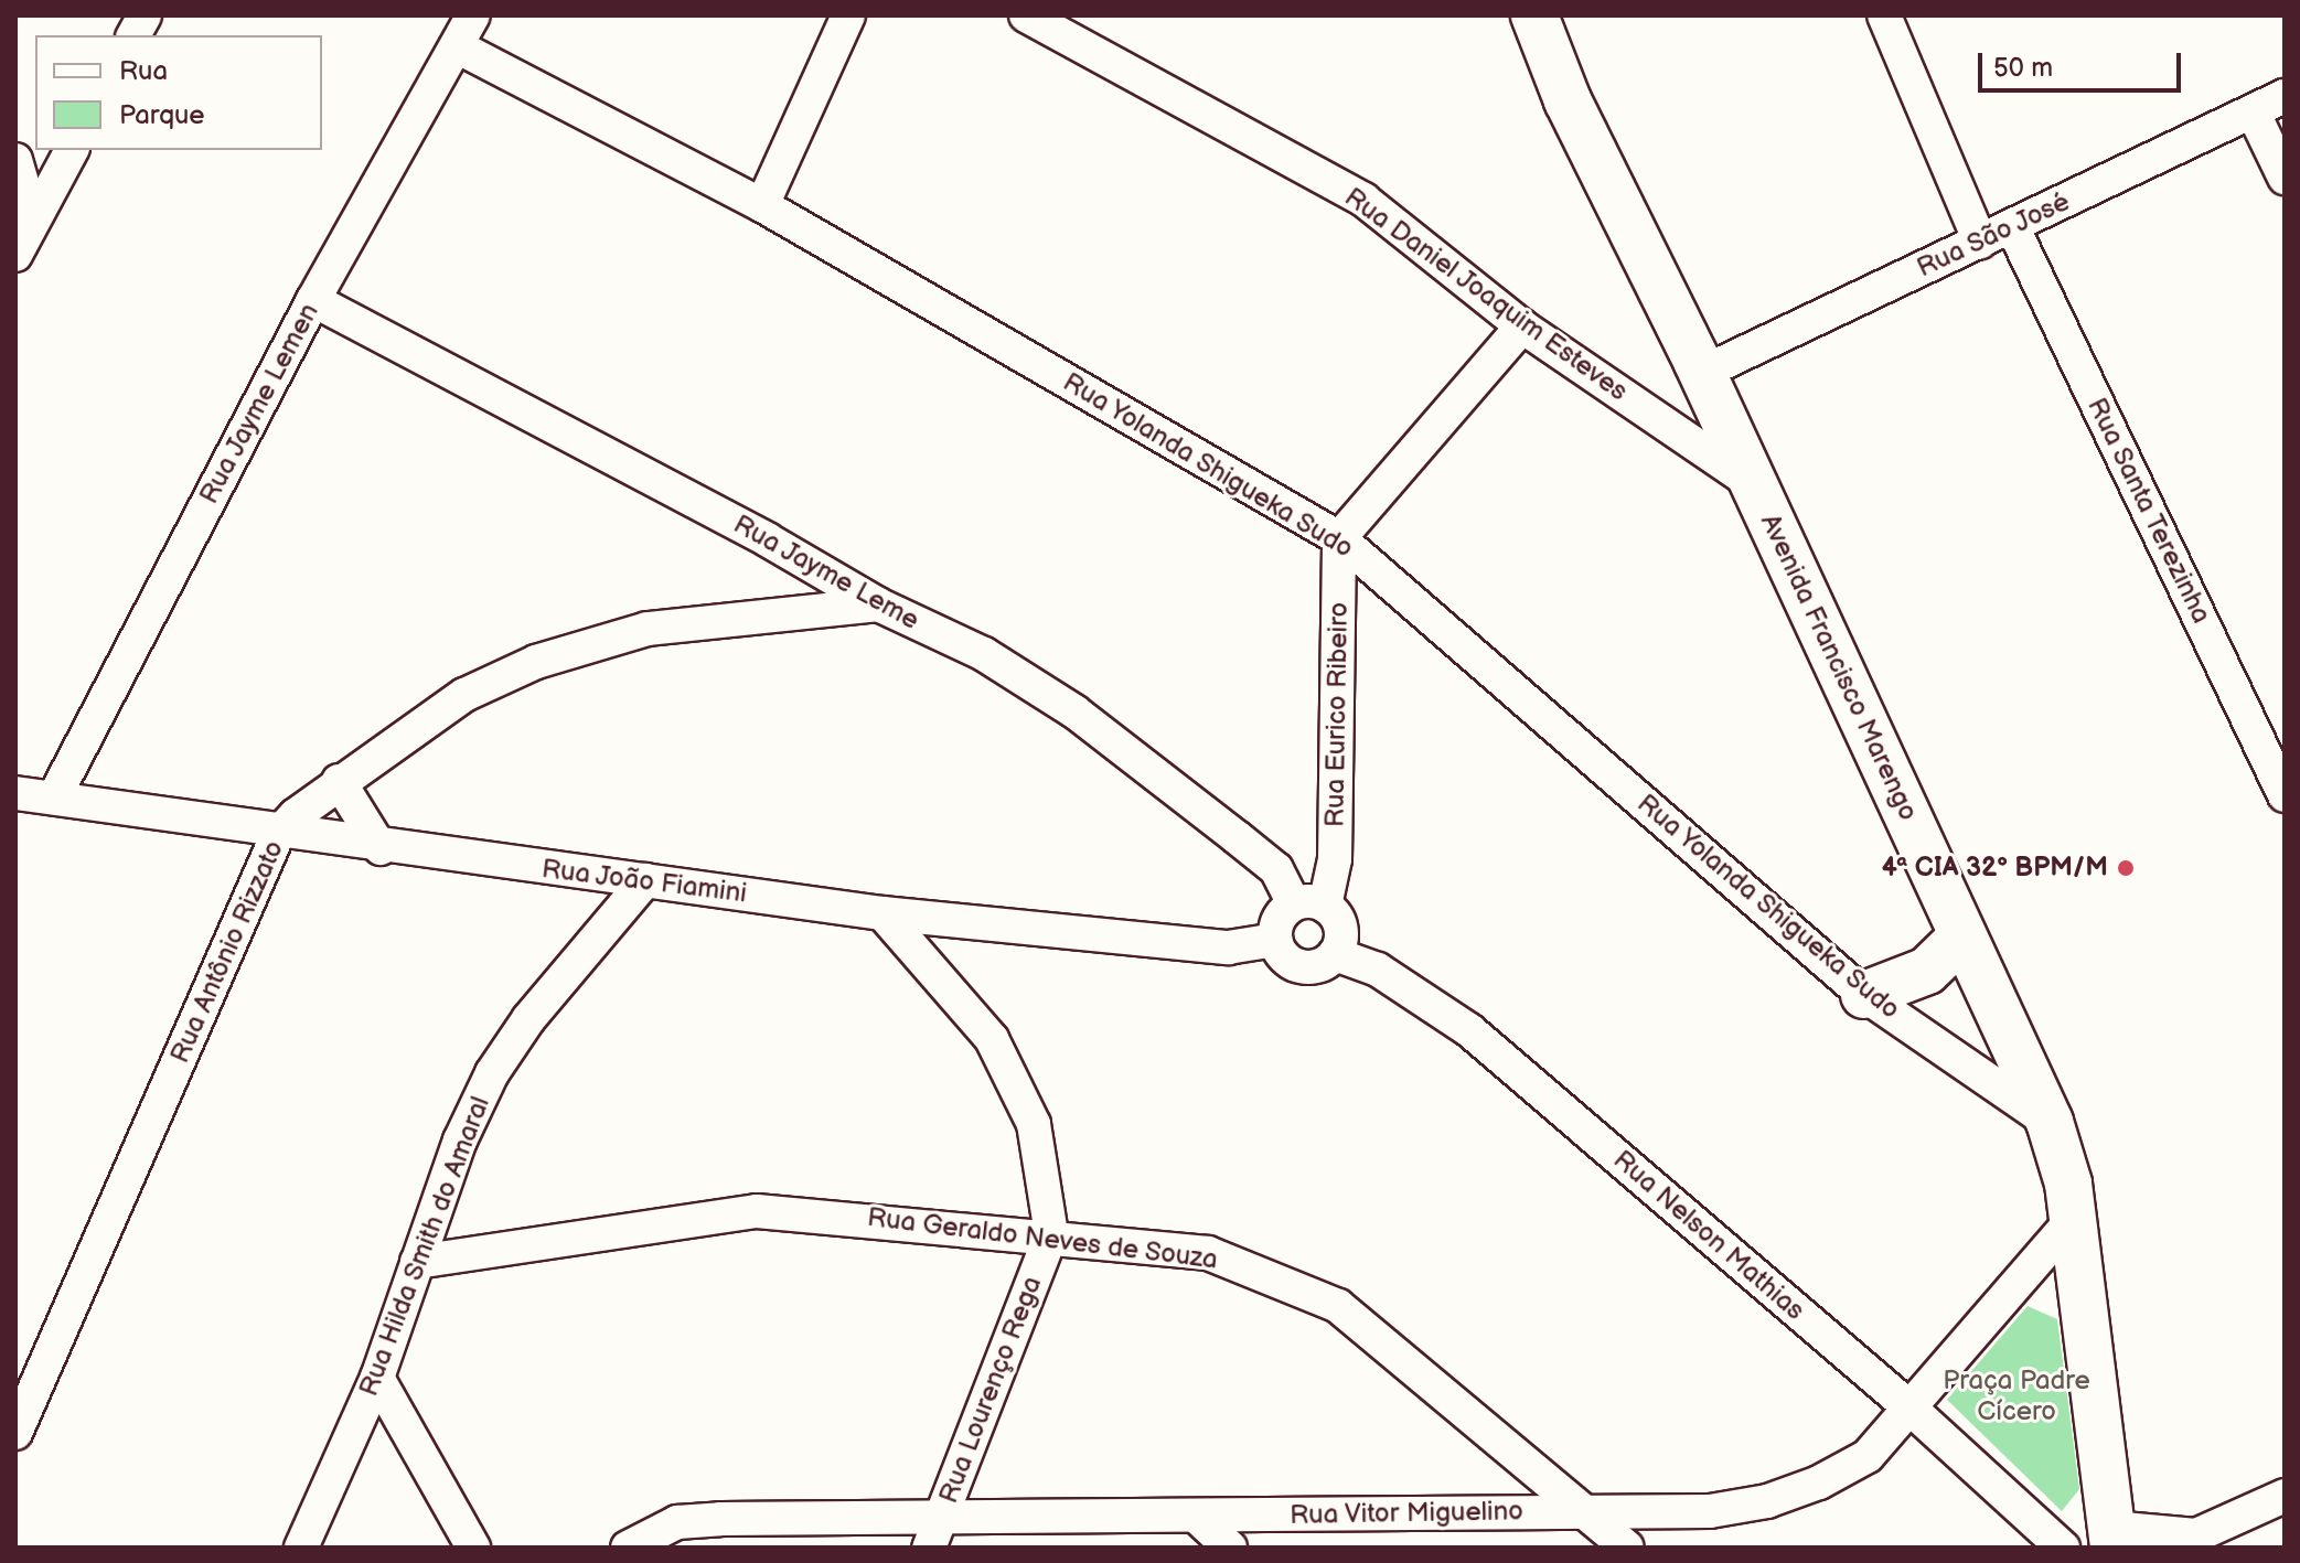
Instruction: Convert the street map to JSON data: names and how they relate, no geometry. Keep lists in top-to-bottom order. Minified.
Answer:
{"streets":{"main road":["Avenida Francisco Marengo"],"street":["Rua São José","Rua Daniel Joaquim Esteves","Rua Jayme Lemen","Rua Yolanda Shigueka Sudo","Rua Santa Terezinha","Rua Jayme Leme","Rua Eurico Ribeiro","Rua João Fiamini","Rua Antônio Rizzato","Rua Nelson Mathias","Rua Geraldo Neves de Souza","Rua Hilda Smith do Amaral","Rua Lourenço Rega","Rua Vitor Miguelino"]},"crossings":[["Rua São José","Rua Santa Terezinha"],["Rua São José","Avenida Francisco Marengo"],["Rua Daniel Joaquim Esteves","Avenida Francisco Marengo"],["Rua Jayme Lemen","Rua Yolanda Shigueka Sudo"],["Rua Jayme Lemen","Rua Jayme Leme"],["Rua Jayme Lemen","Rua João Fiamini"],["Rua Yolanda Shigueka Sudo","Avenida Francisco Marengo"],["Rua Yolanda Shigueka Sudo","Rua Eurico Ribeiro"],["Rua Jayme Leme","Rua Eurico Ribeiro"],["Rua Jayme Leme","Rua João Fiamini"],["Rua Jayme Leme","Rua Antônio Rizzato"],["Rua Jayme Leme","Rua Nelson Mathias"],["Avenida Francisco Marengo","Rua Vitor Miguelino"],["Rua Eurico Ribeiro","Rua João Fiamini"],["Rua Eurico Ribeiro","Rua Nelson Mathias"],["Rua João Fiamini","Rua Antônio Rizzato"],["Rua João Fiamini","Rua Nelson Mathias"],["Rua João Fiamini","Rua Hilda Smith do Amaral"],["Rua Nelson Mathias","Rua Vitor Miguelino"],["Rua Geraldo Neves de Souza","Rua Hilda Smith do Amaral"],["Rua Geraldo Neves de Souza","Rua Lourenço Rega"],["Rua Geraldo Neves de Souza","Rua Vitor Miguelino"],["Rua Lourenço Rega","Rua Vitor Miguelino"]],"parks":["Praça Padre Cícero"],"places":["4ª CIA 32º BPM/M"],"legend":["Rua","Parque"],"scale_bar":"50 m"}
